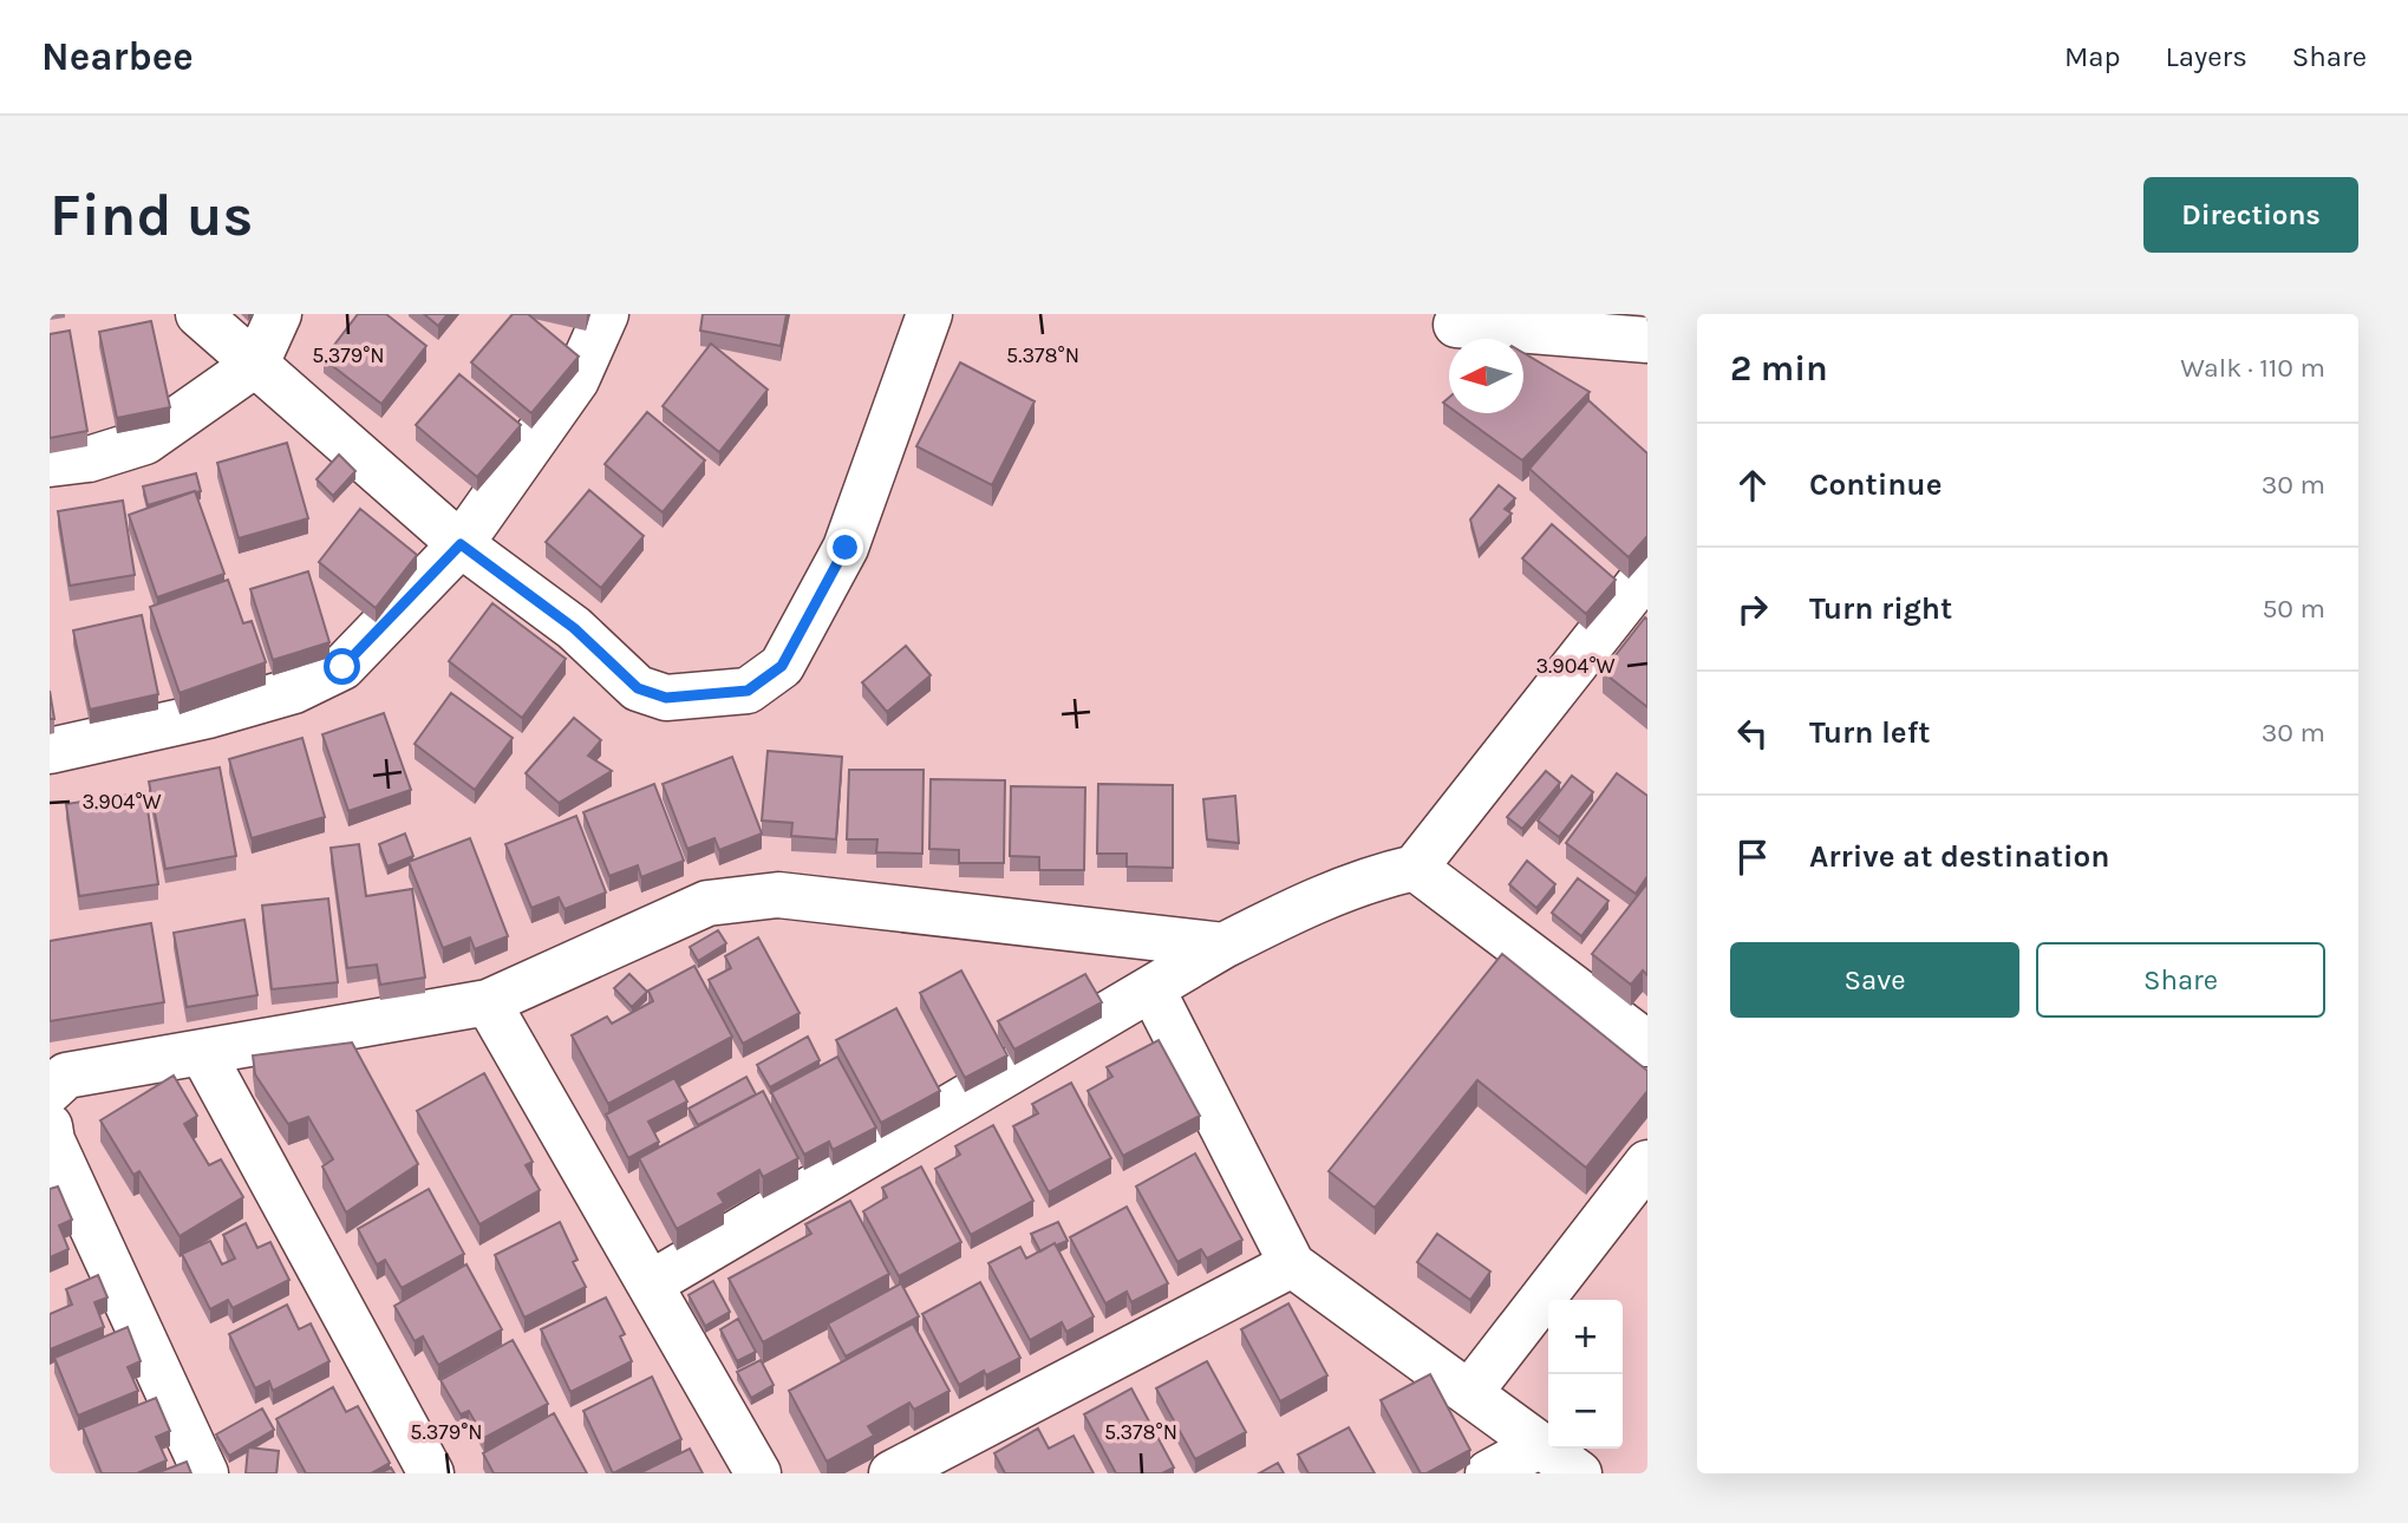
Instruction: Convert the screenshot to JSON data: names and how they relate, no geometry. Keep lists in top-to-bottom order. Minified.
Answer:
{"north":"left","page":{"header":"Nearbee","nav":["Map","Layers","Share"],"buttons":["Directions",["Save","Share"]],"title":"Find us","heading":["2 min","Walk · 110 m"],"list":[["Continue","30 m"],["Turn right","50 m"],["Turn left","30 m"],"Arrive at destination"],"map_buttons":["+","−"]},"coordinates":["5.379°N","5.378°N","3.904°W"]}
